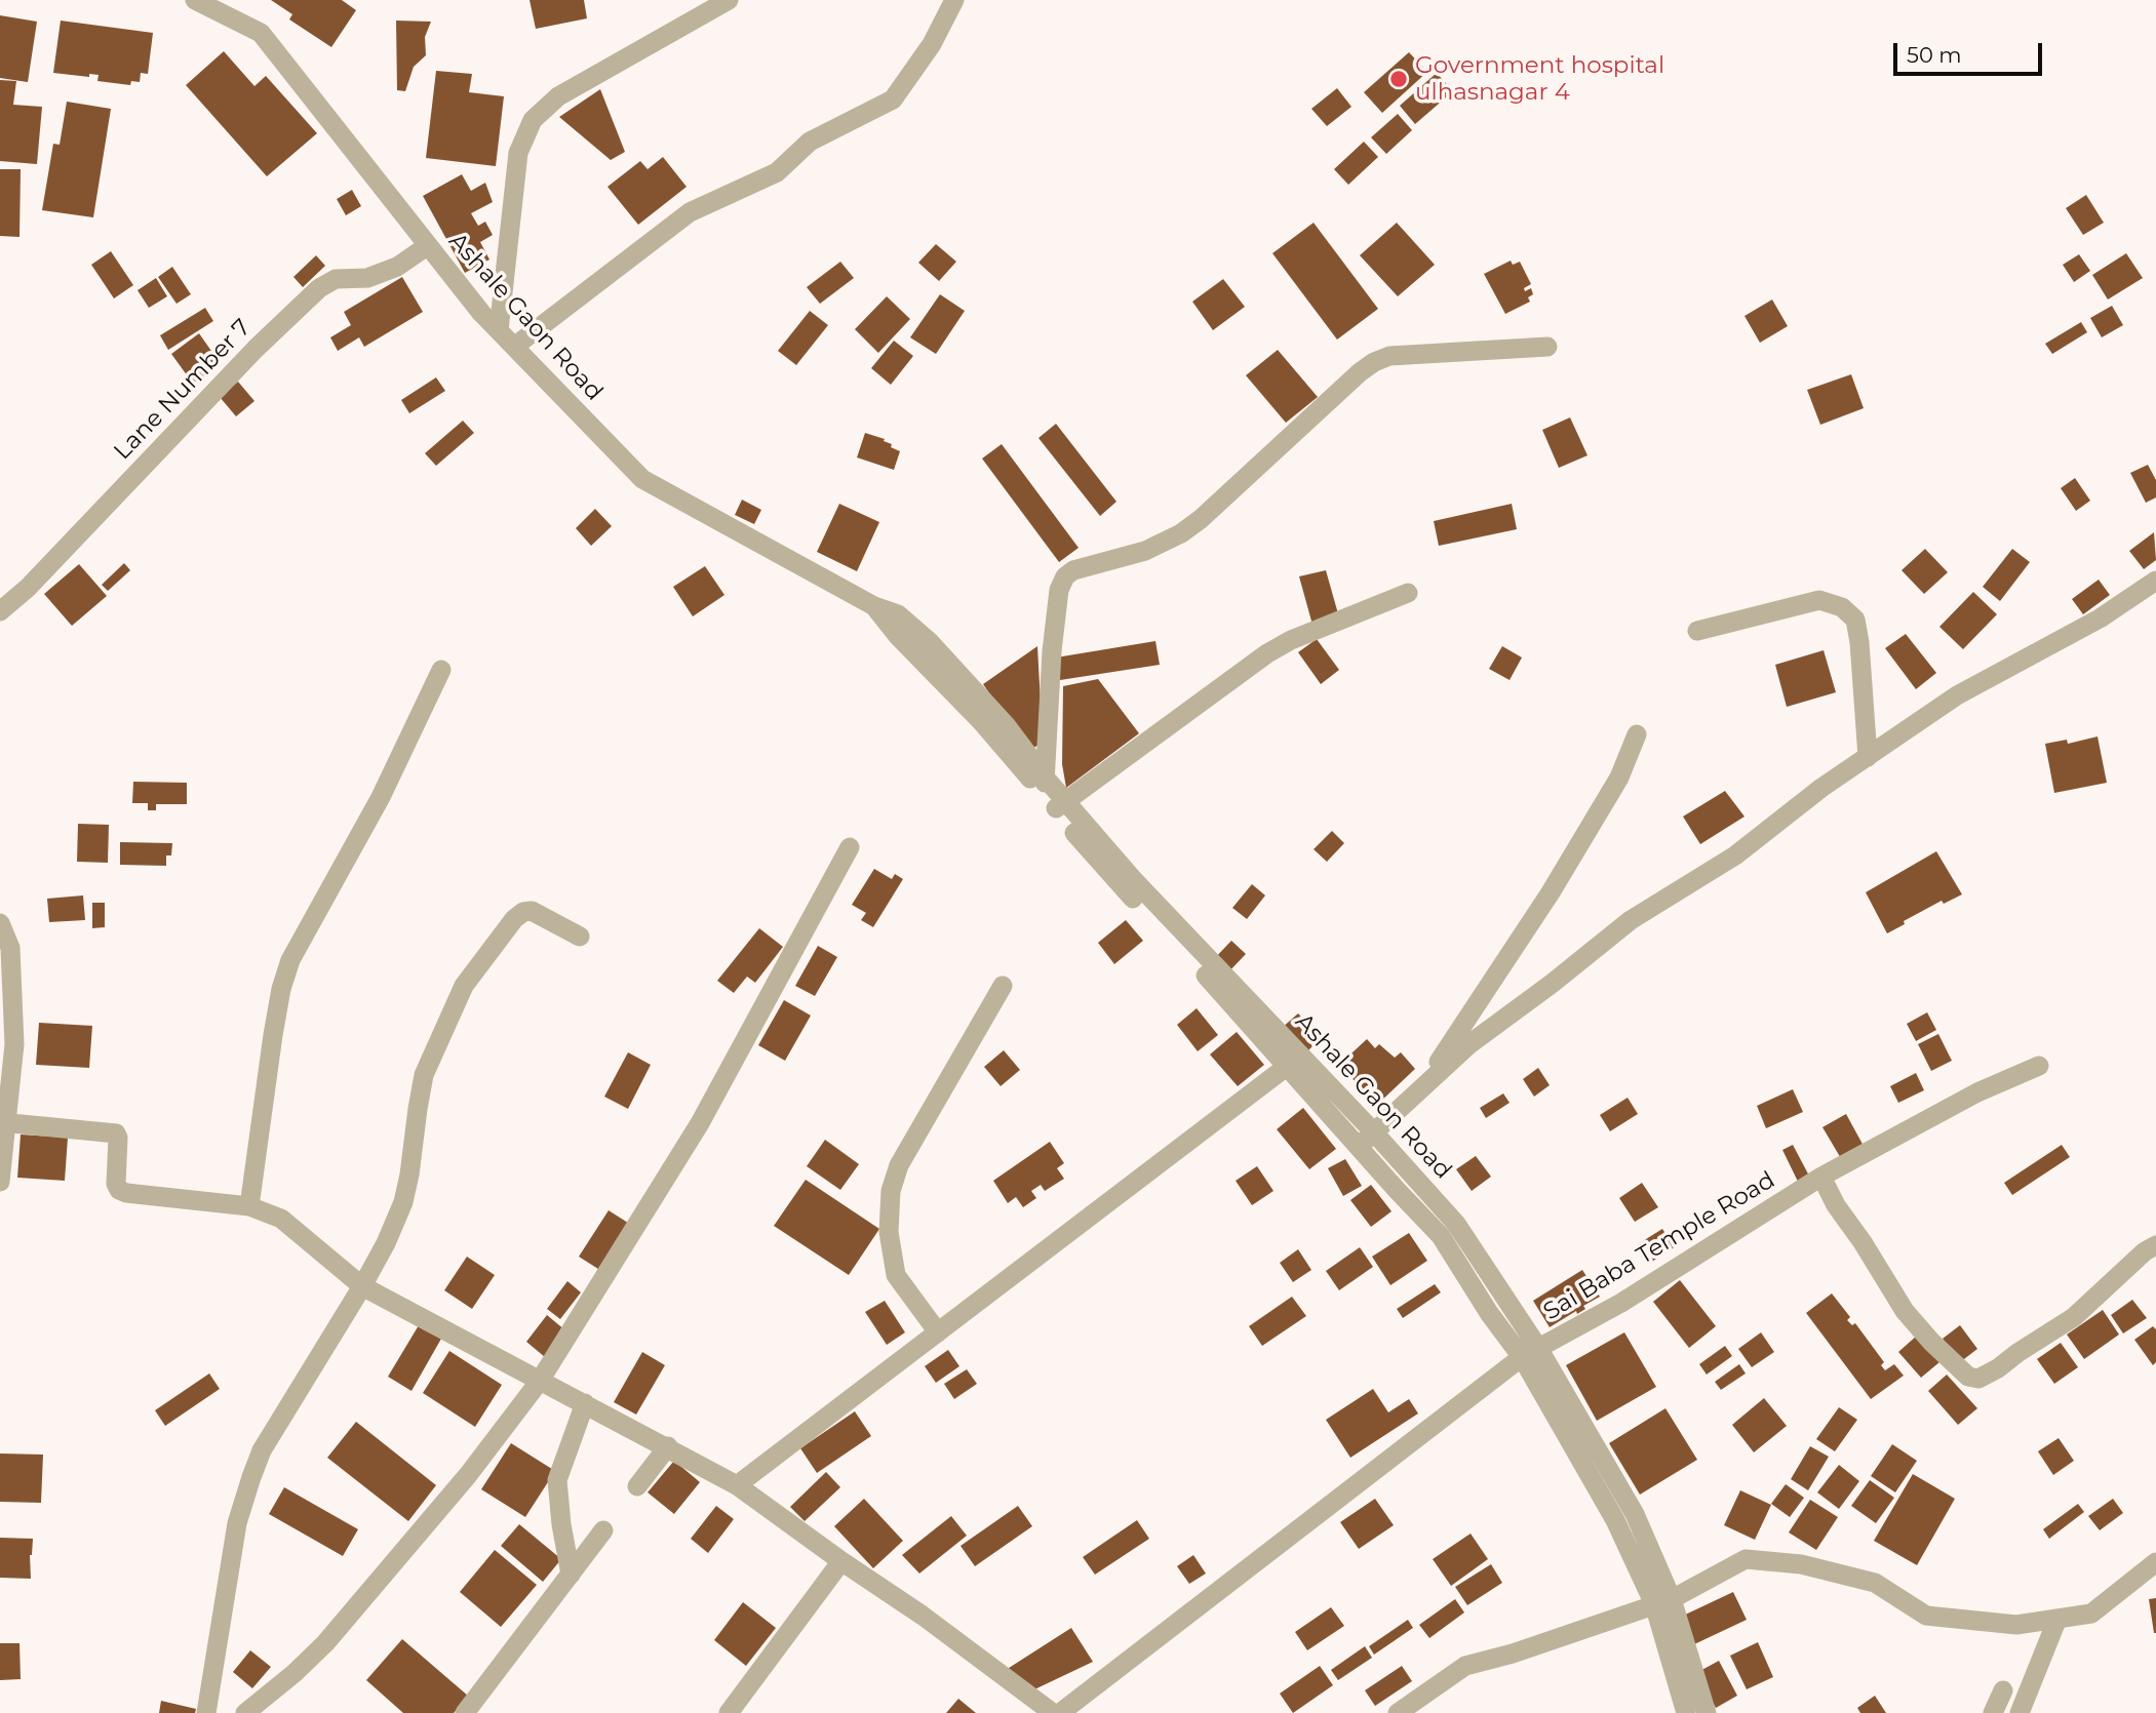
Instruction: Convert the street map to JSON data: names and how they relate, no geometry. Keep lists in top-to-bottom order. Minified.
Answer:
{"streets":{"street":["Ashale Gaon Road","Lane Number 7","Sai Baba Temple Road"]},"crossings":[["Ashale Gaon Road","Lane Number 7"],["Ashale Gaon Road","Sai Baba Temple Road"]],"places":["Government hospital ulhasnagar 4"],"scale_bar":"50 m"}
